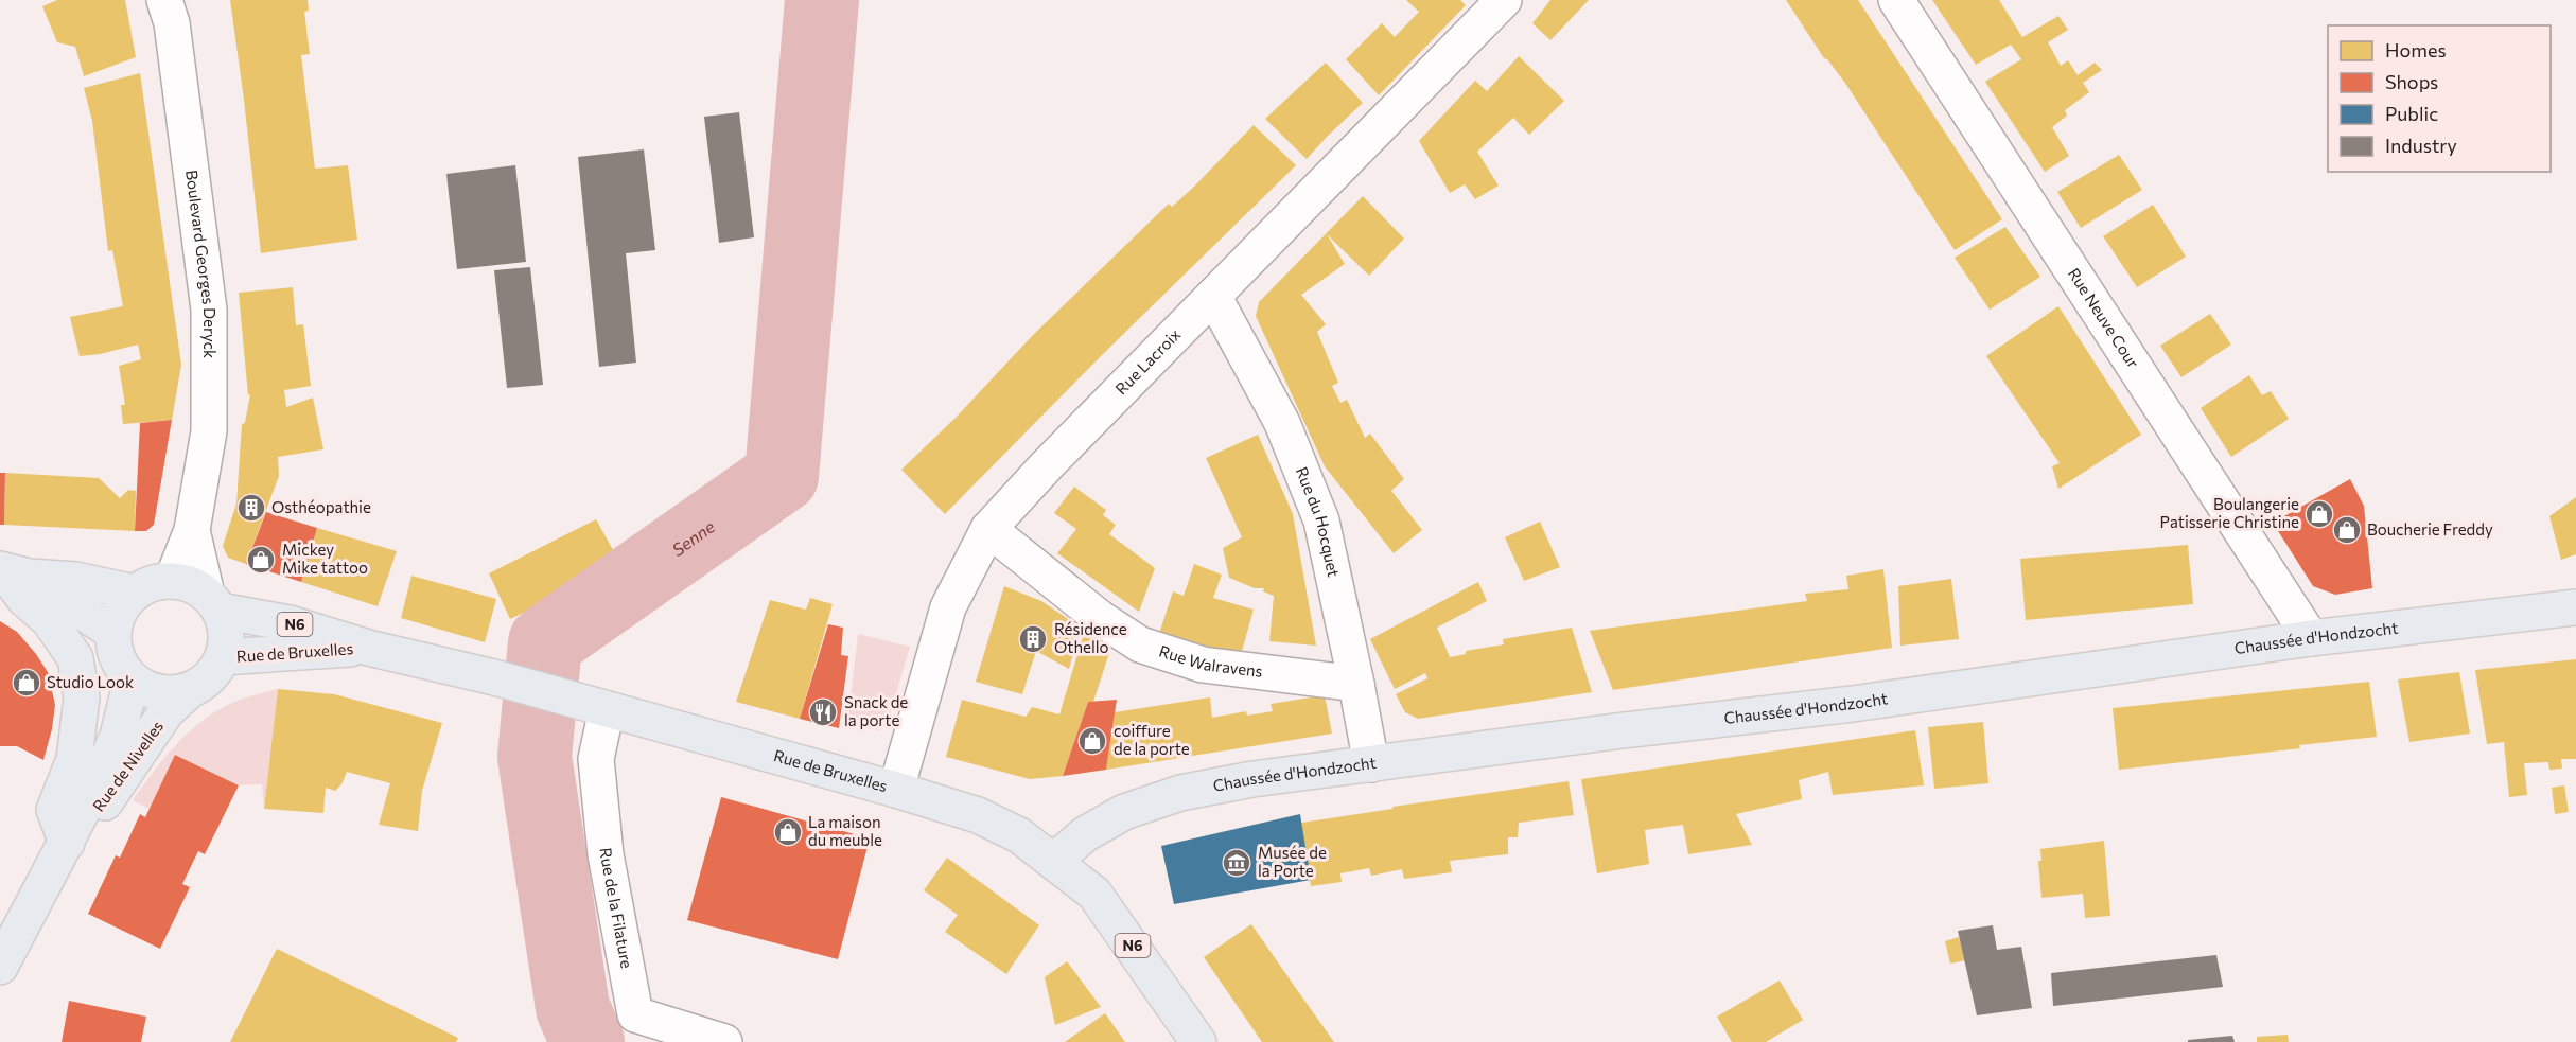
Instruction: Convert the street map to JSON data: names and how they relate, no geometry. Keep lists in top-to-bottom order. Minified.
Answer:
{"streets":{"main road":["N6","Chaussée d'Hondzocht","Rue de Bruxelles","Rue de Nivelles"],"street":["Boulevard Georges Deryck","Rue Neuve Cour","Rue Lacroix","Rue du Hocquet","Rue Walravens","Rue de la Filature"]},"crossings":[["Boulevard Georges Deryck","Rue de Bruxelles"],["Boulevard Georges Deryck","Rue de Nivelles"],["Rue Neuve Cour","Chaussée d'Hondzocht"],["Rue Lacroix","Rue du Hocquet"],["Rue Lacroix","Rue de Bruxelles"],["Rue Lacroix","Rue Walravens"],["Rue du Hocquet","Chaussée d'Hondzocht"],["Rue du Hocquet","Rue Walravens"],["Chaussée d'Hondzocht","Rue de Bruxelles"],["Rue de Bruxelles","Rue de Nivelles"],["Rue de Bruxelles","Rue de la Filature"]],"water":["Senne"],"places":{"building":["Osthéopathie","Résidence Othello"],"shop":["Boulangerie Patisserie Christine","Boucherie Freddy","Mickey Mike tattoo","Studio Look","coiffure de la porte","La maison du meuble"],"restaurant":["Snack de la porte"],"museum":["Musée de la Porte"]},"legend":["Homes","Shops","Public","Industry"]}
